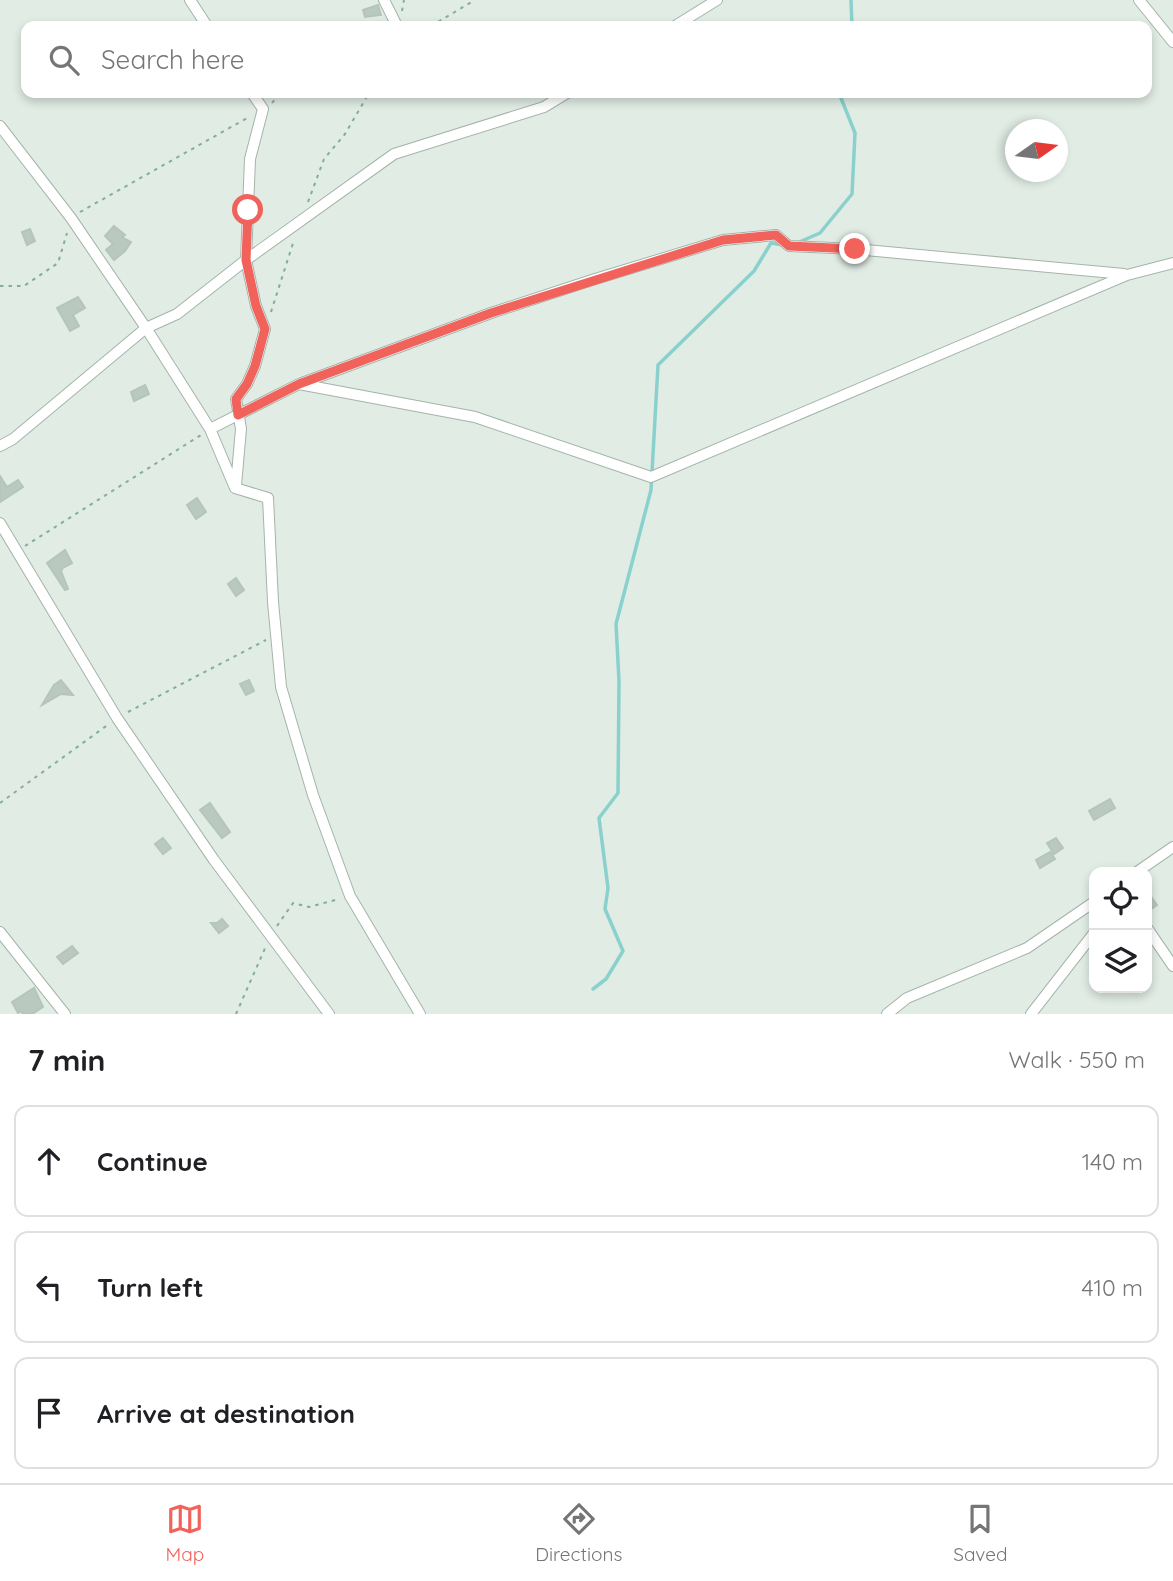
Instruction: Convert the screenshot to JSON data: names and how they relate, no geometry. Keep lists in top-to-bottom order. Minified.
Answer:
{"north":"right","page":{"search":"Search here","heading":["7 min","Walk · 550 m"],"list":[["Continue","140 m"],["Turn left","410 m"],"Arrive at destination"],"nav":["Map","Directions","Saved"]}}
